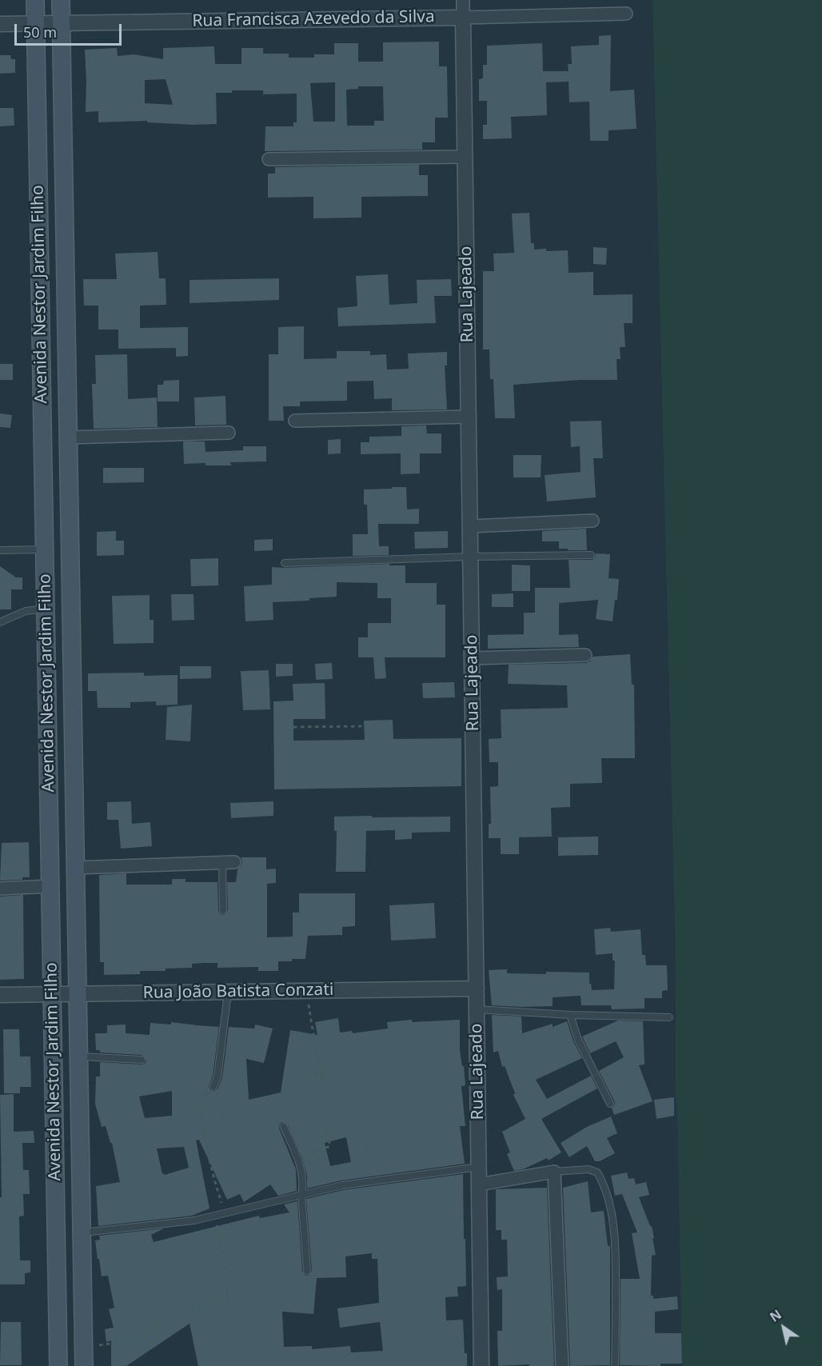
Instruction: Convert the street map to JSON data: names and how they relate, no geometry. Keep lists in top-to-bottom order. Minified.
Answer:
{"streets":{"main road":["Avenida Nestor Jardim Filho"],"street":["Rua Francisca Azevedo da Silva","Rua Lajeado","Rua João Batista Conzati"]},"crossings":[["Rua Francisca Azevedo da Silva","Avenida Nestor Jardim Filho"],["Rua Francisca Azevedo da Silva","Rua Lajeado"],["Avenida Nestor Jardim Filho","Rua João Batista Conzati"],["Rua Lajeado","Rua João Batista Conzati"]],"scale_bar":"50 m","north":"top left"}
